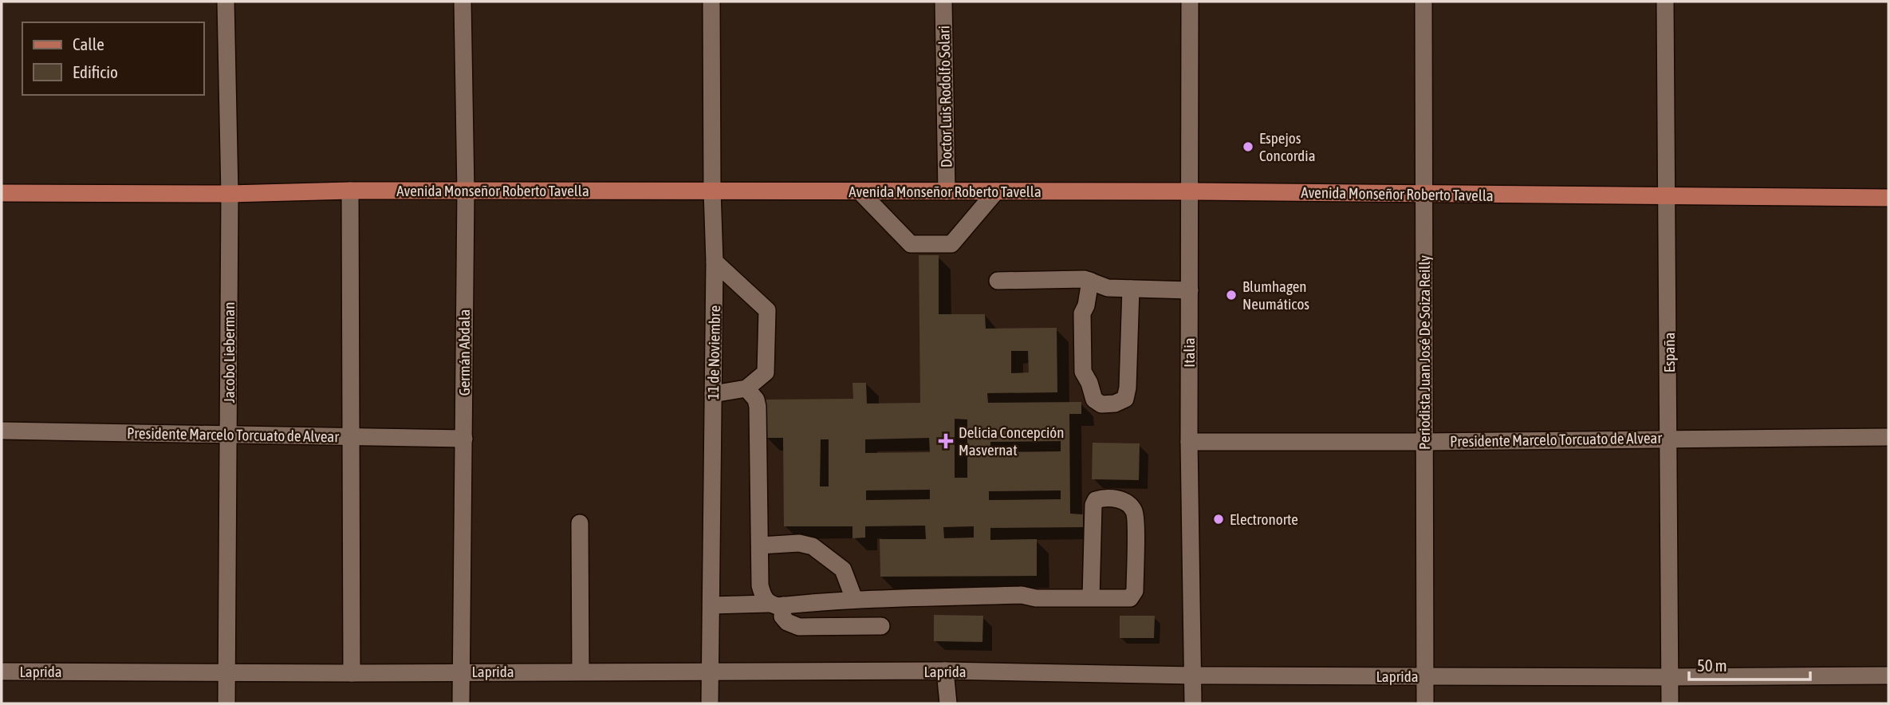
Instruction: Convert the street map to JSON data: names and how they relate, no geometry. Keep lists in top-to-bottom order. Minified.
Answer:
{"streets":{"main road":["Avenida Monseñor Roberto Tavella"],"street":["Doctor Luis Rodolfo Solari","Jacobo Lieberman","Germán Abdala","11 de Noviembre","Italia","Periodista Juan José De Soiza Reilly","España","Presidente Marcelo Torcuato de Alvear","Laprida"]},"crossings":[["Doctor Luis Rodolfo Solari","Avenida Monseñor Roberto Tavella"],["Avenida Monseñor Roberto Tavella","Jacobo Lieberman"],["Avenida Monseñor Roberto Tavella","Germán Abdala"],["Avenida Monseñor Roberto Tavella","11 de Noviembre"],["Avenida Monseñor Roberto Tavella","Italia"],["Avenida Monseñor Roberto Tavella","Periodista Juan José De Soiza Reilly"],["Avenida Monseñor Roberto Tavella","España"],["Jacobo Lieberman","Presidente Marcelo Torcuato de Alvear"],["Jacobo Lieberman","Laprida"],["Germán Abdala","Presidente Marcelo Torcuato de Alvear"],["Germán Abdala","Laprida"],["11 de Noviembre","Laprida"],["Italia","Presidente Marcelo Torcuato de Alvear"],["Italia","Laprida"],["Periodista Juan José De Soiza Reilly","Presidente Marcelo Torcuato de Alvear"],["Periodista Juan José De Soiza Reilly","Laprida"],["España","Presidente Marcelo Torcuato de Alvear"],["España","Laprida"]],"places":{"other":["Espejos Concordia","Blumhagen Neumáticos","Electronorte"],"health":["Delicia Concepción Masvernat"]},"legend":["Calle","Edificio"],"scale_bar":"50 m"}
